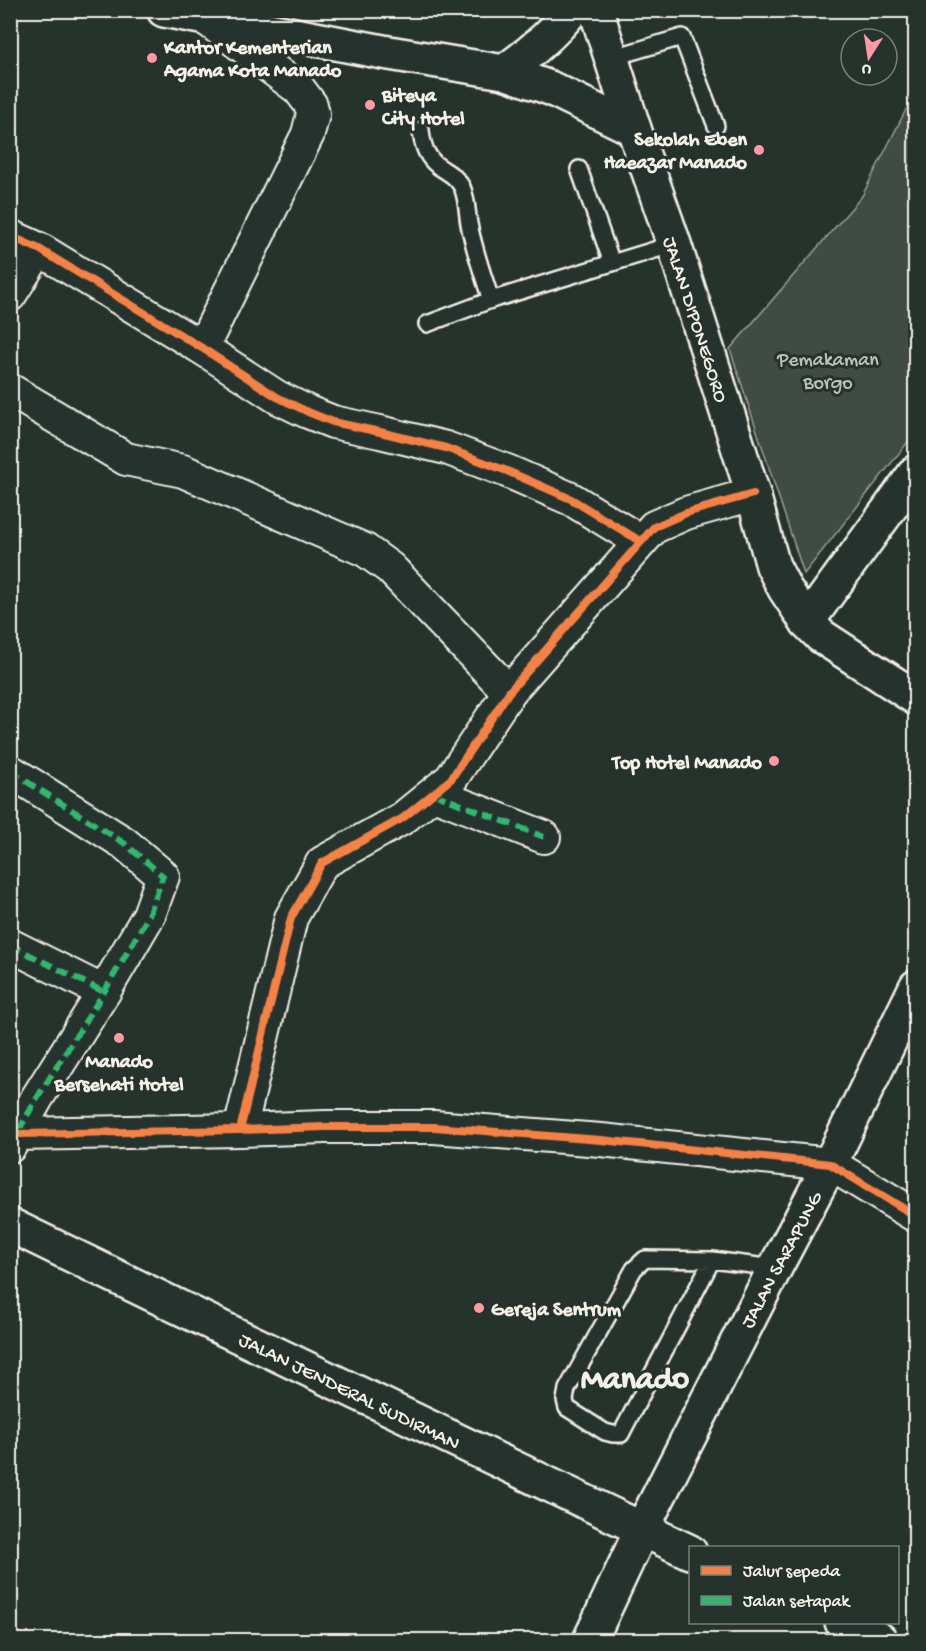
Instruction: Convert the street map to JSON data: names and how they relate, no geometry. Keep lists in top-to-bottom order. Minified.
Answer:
{"streets":{"main road":["JALAN DIPONEGORO","JALAN SARAPUNG","JALAN JENDERAL SUDIRMAN"]},"crossings":[["JALAN SARAPUNG","JALAN JENDERAL SUDIRMAN"]],"districts":["Manado"],"parks":["Pemakaman Borgo"],"places":["Kantor Kementerian Agama Kota Manado","Biteya City Hotel","Sekolah Eben Haeazar Manado","Top Hotel Manado","Manado Bersehati Hotel","Gereja Sentrum"],"legend":["Jalur sepeda","Jalan setapak"],"north":"bottom"}
